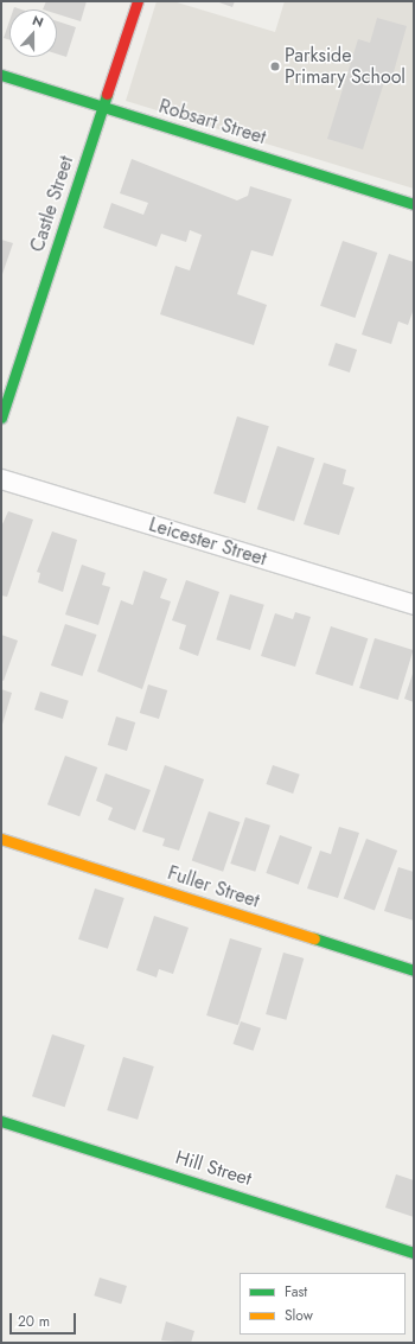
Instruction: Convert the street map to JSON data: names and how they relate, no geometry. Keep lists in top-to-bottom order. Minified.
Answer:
{"streets":{"street":["Robsart Street","Castle Street","Leicester Street","Fuller Street","Hill Street"]},"crossings":[["Robsart Street","Castle Street"]],"places":["Parkside Primary School"],"legend":["Fast","Slow"],"scale_bar":"20 m","north":"top"}
